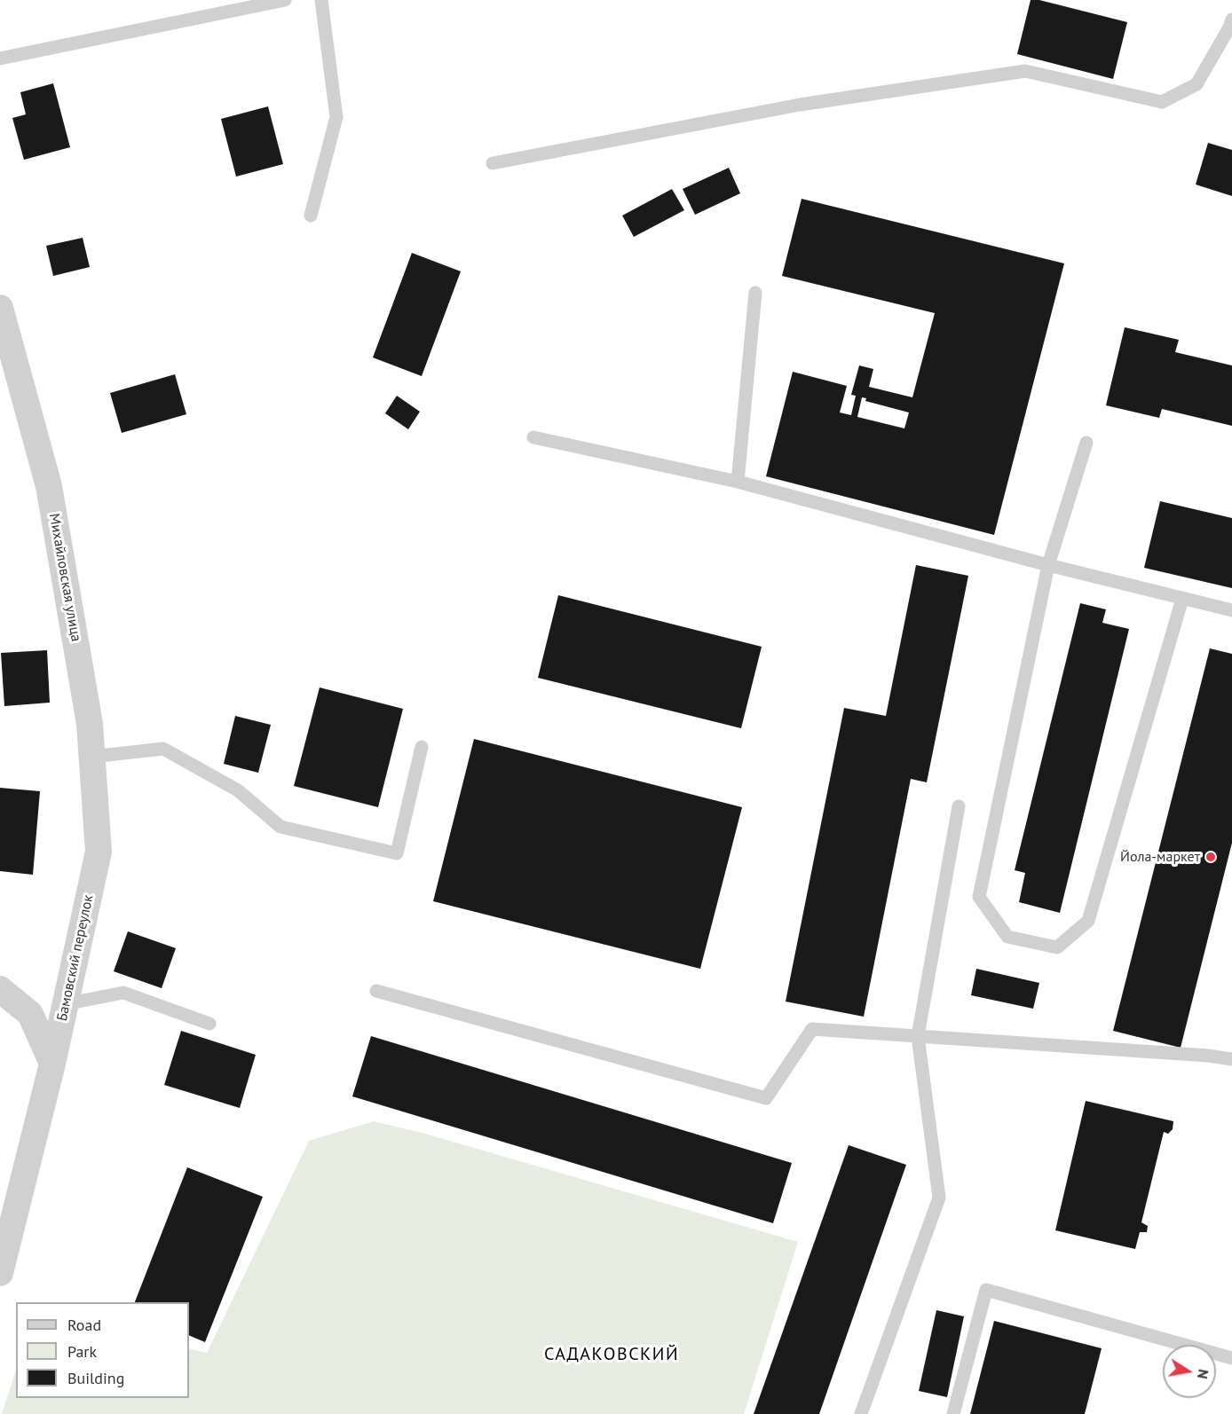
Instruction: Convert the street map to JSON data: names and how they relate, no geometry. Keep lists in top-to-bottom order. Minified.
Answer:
{"streets":{"street":["Михайловская улица","Бамовский переулок"]},"crossings":[["Михайловская улица","Бамовский переулок"]],"districts":["САДАКОВСКИЙ"],"places":["Йола-маркет"],"legend":["Road","Park","Building"],"north":"right"}
